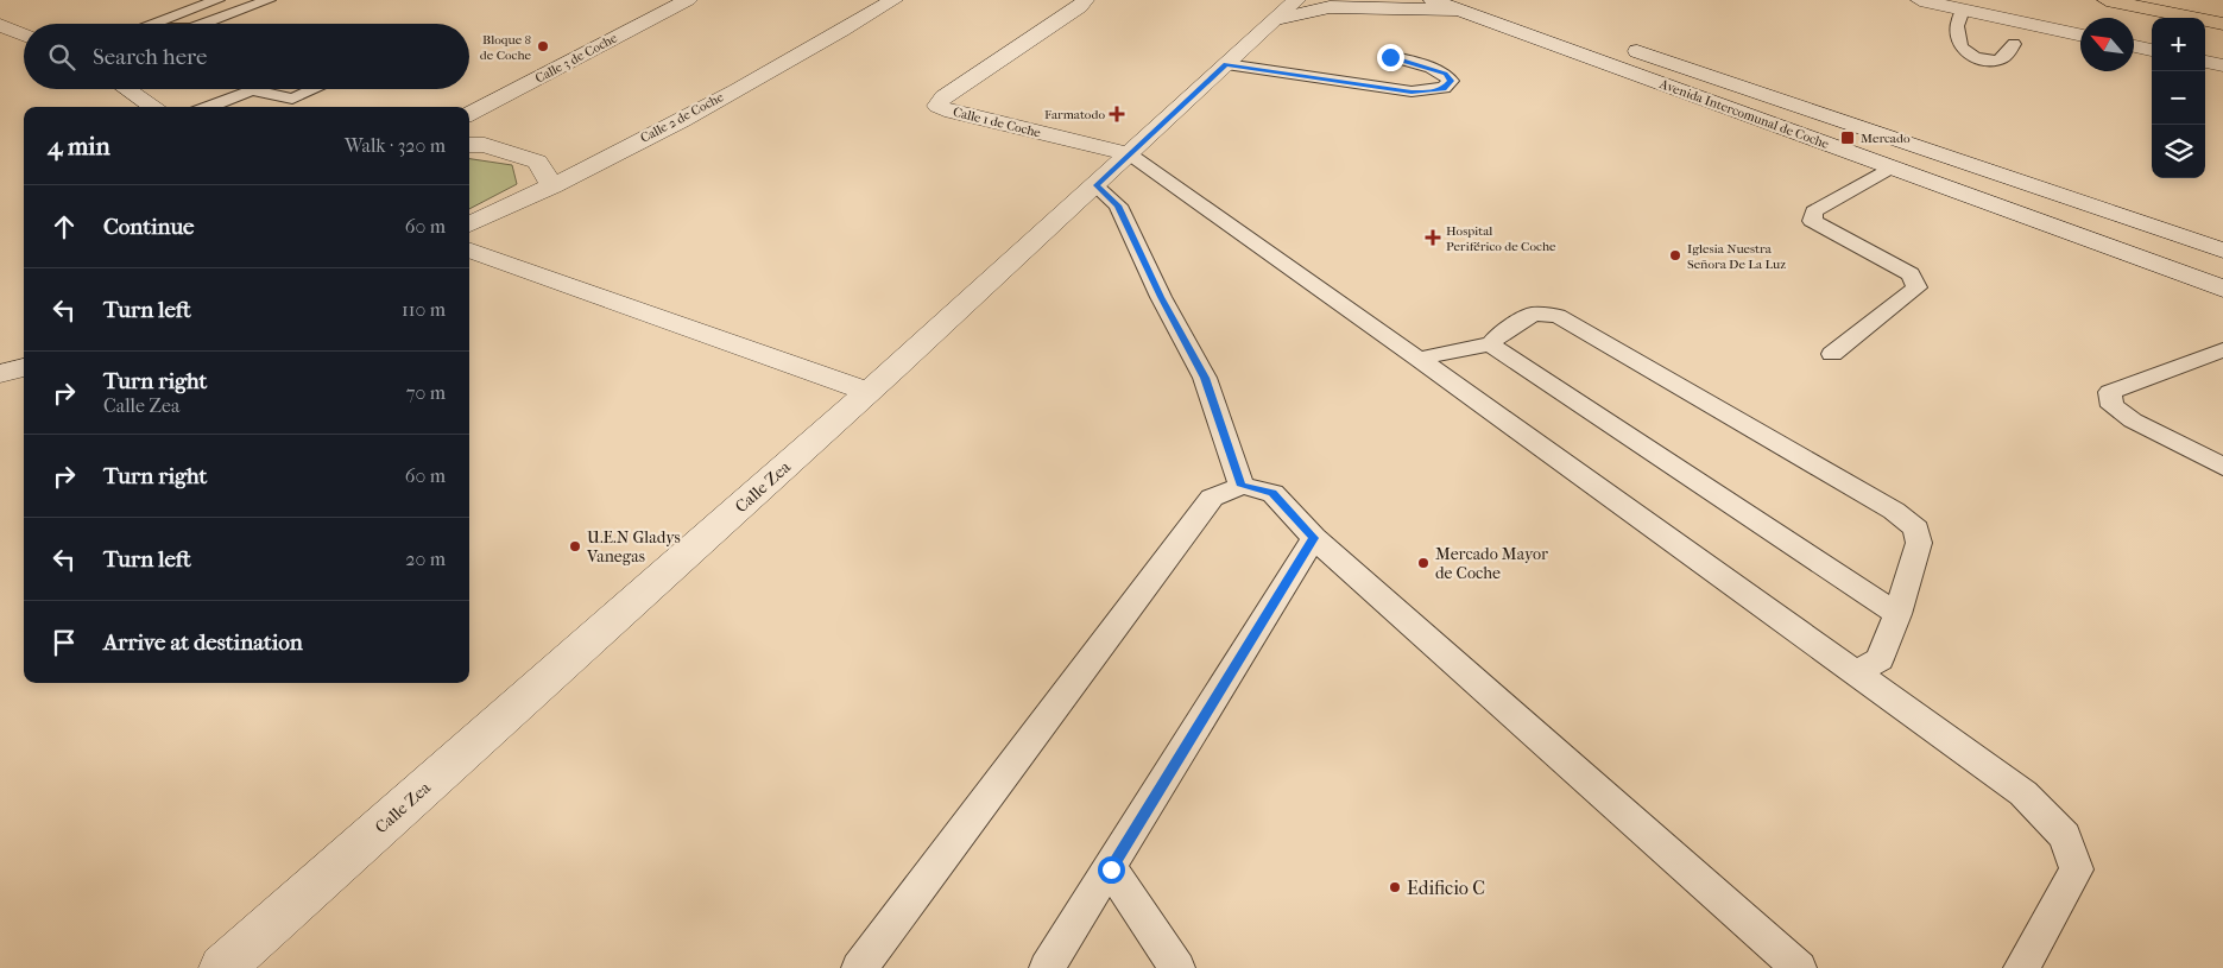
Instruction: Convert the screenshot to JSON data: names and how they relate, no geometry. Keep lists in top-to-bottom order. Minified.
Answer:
{"streets":{"street":["Calle 3 de Coche","Avenida Intercomunal de Coche","Calle 2 de Coche","Calle 1 de Coche","Calle Zea"]},"crossings":[["Calle 1 de Coche","Calle Zea"]],"places":{"other":["Bloque 8 de Coche","Iglesia Nuestra Señora De La Luz","U.E.N Gladys Vanegas","Mercado Mayor de Coche","Edificio C"],"health":["Farmatodo","Hospital Periférico de Coche"],"transit":["Mercado"]},"north":"top left","page":{"map_buttons":["+","−"],"search":"Search here","heading":["4 min","Walk · 320 m"],"list":[["Continue","60 m"],["Turn left","110 m"],["Turn right","Calle Zea","70 m"],["Turn right","60 m"],["Turn left","20 m"],"Arrive at destination"]}}
